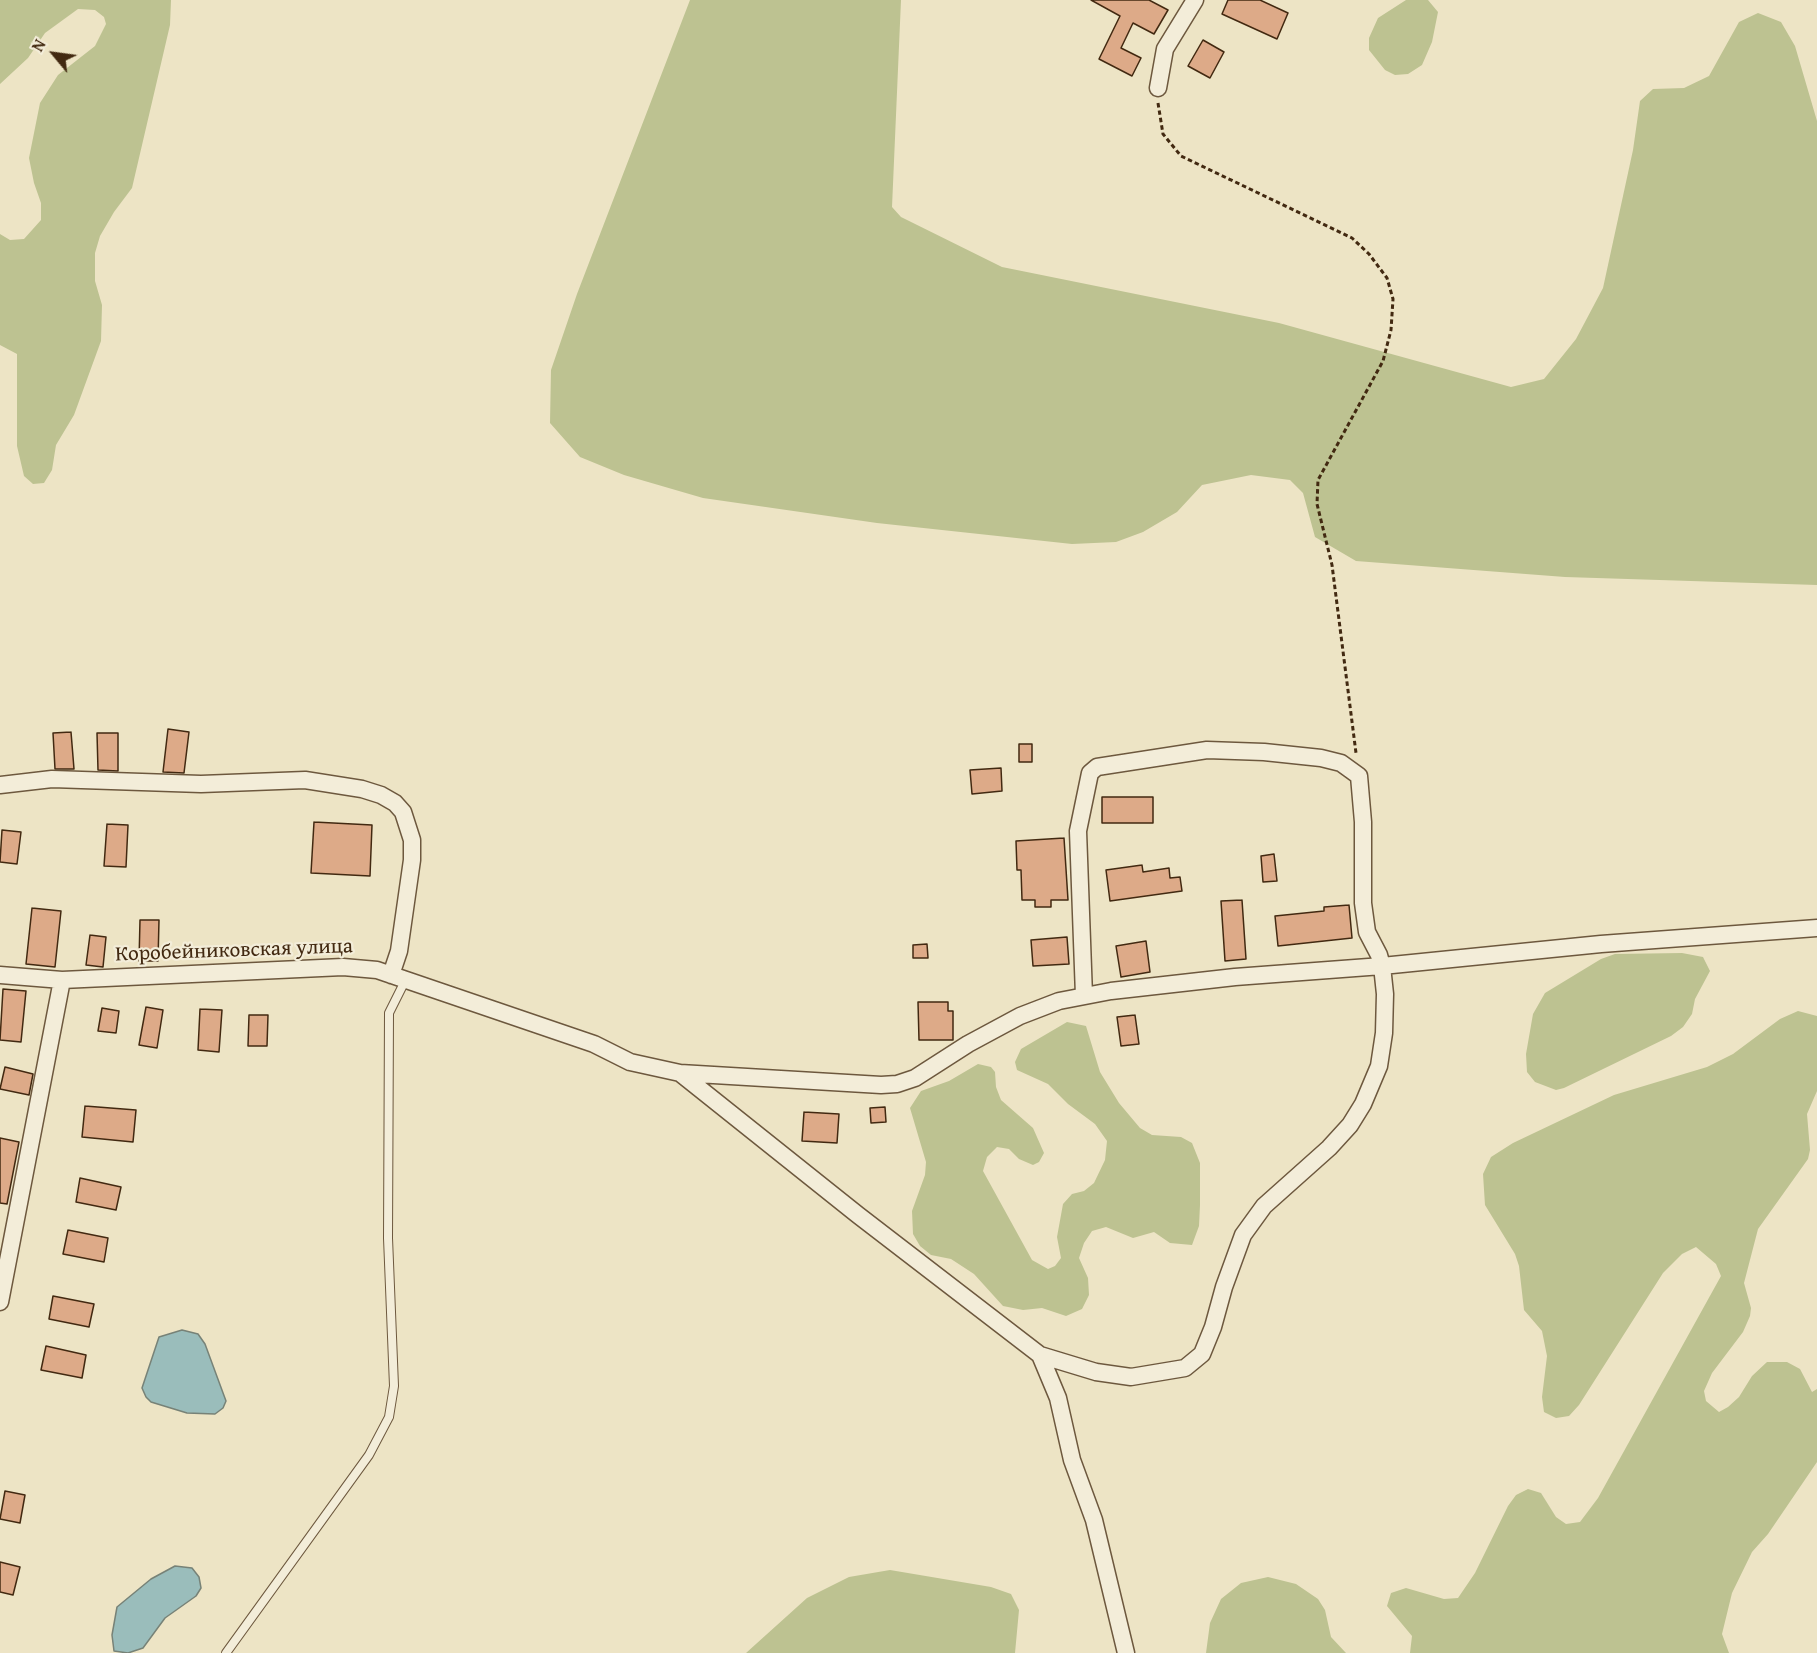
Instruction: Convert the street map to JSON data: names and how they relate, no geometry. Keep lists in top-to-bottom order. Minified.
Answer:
{"streets":{"street":["Коробейниковская улица"]},"north":"top left"}
